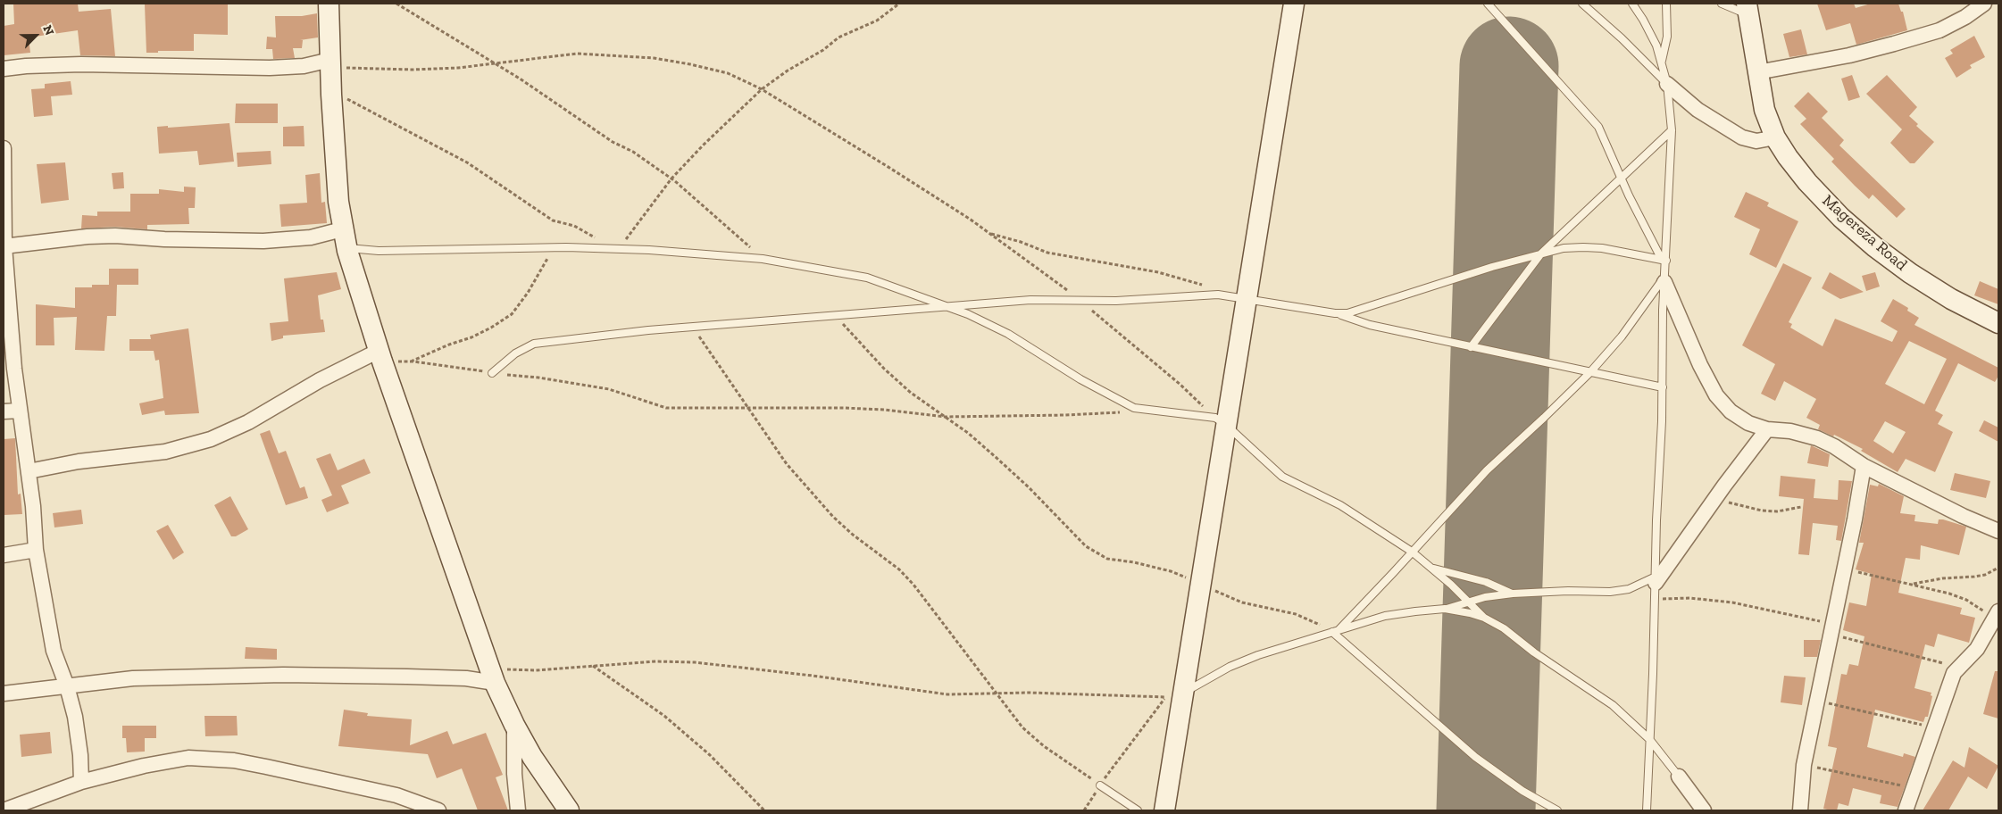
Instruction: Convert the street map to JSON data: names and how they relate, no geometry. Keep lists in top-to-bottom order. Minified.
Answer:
{"streets":{"street":["Magereza Road"]},"north":"top right"}
